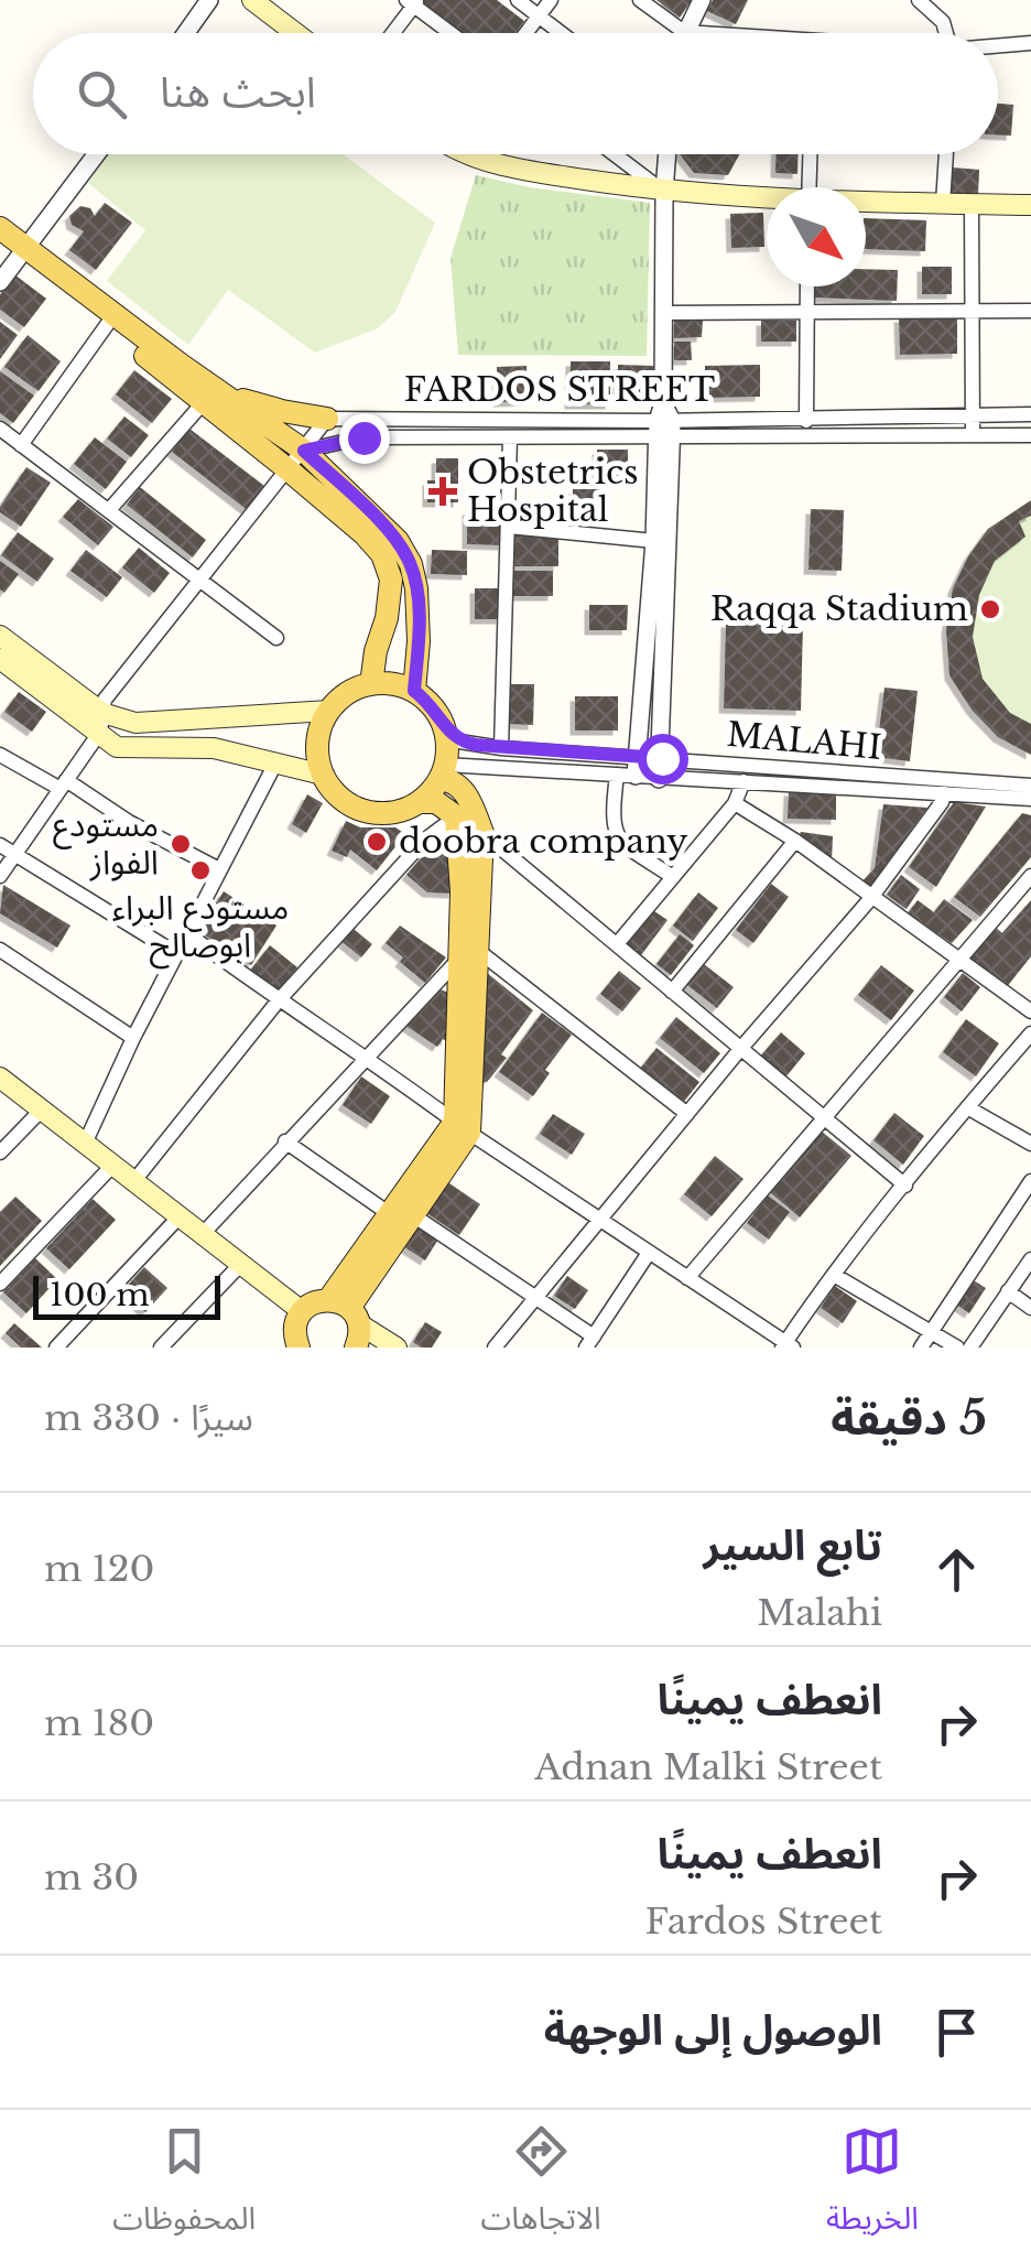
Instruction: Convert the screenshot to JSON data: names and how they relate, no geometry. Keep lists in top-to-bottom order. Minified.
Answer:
{"streets":{"street":["FARDOS STREET","MALAHI"]},"places":{"health":["Obstetrics Hospital"],"other":["Raqqa Stadium","doobra company","مستودع الفواز","مستودع البراء ابوصالح"]},"scale_bar":"100 m","north":"bottom right","page":{"search":"ابحث هنا","scale":"100 m","heading":["5 دقيقة","سيرًا · 330 m"],"list":[["تابع السير","Malahi","120 m"],["انعطف يمينًا","Adnan Malki Street","180 m"],["انعطف يمينًا","Fardos Street","30 m"],"الوصول إلى الوجهة"],"nav":["الخريطة","الاتجاهات","المحفوظات"]}}
